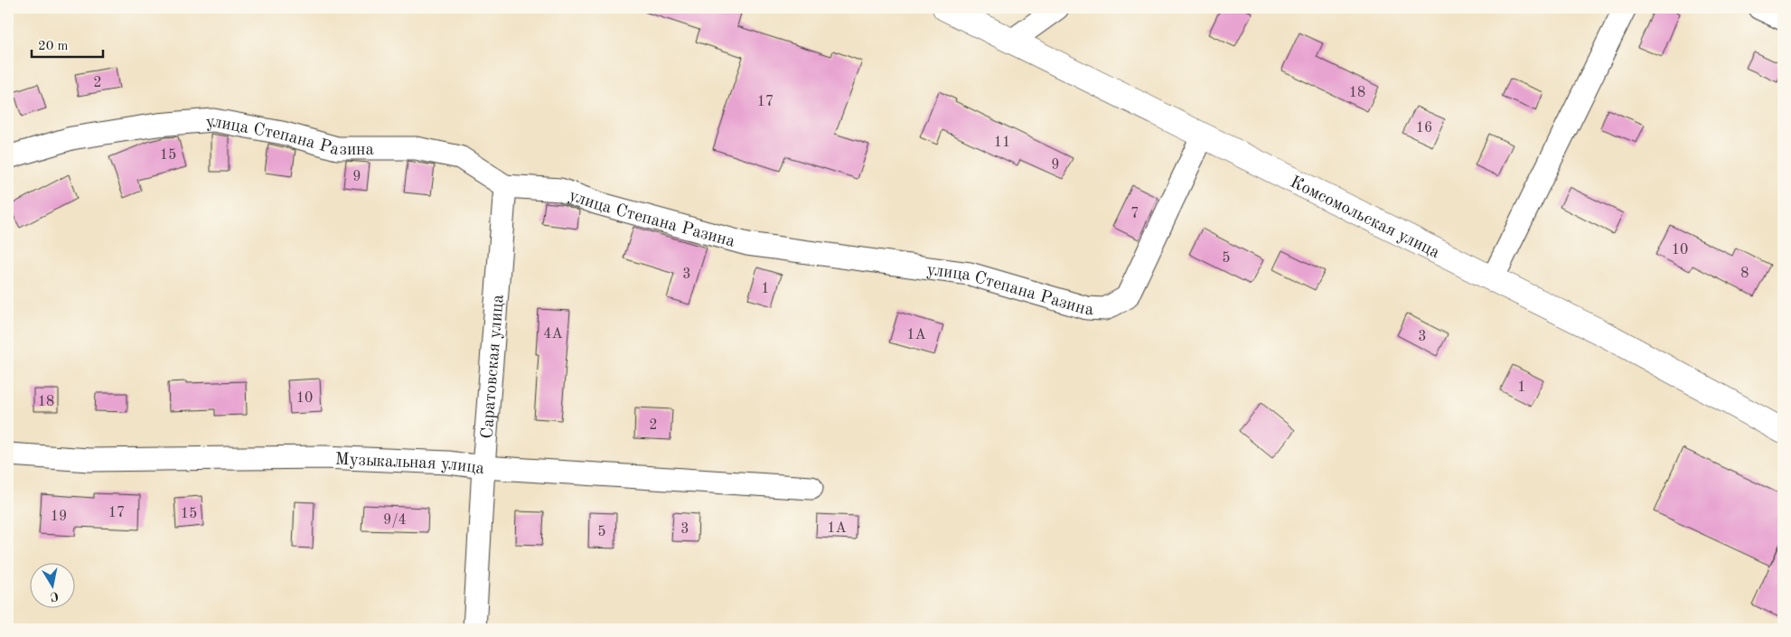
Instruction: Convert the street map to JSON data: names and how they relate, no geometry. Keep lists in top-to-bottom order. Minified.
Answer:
{"streets":{"street":["улица Степана Разина","Комсомольская улица","Саратовская улица","Музыкальная улица"]},"crossings":[["улица Степана Разина","Комсомольская улица"],["улица Степана Разина","Саратовская улица"],["Саратовская улица","Музыкальная улица"]],"house_numbers":["2","18","17","16","11","15","9","9","7","10","5","8","3","1","4А","1А","3","1","10","18","2","17","15","19","9/4","1А","3","5"],"scale_bar":"20 m","north":"bottom"}
